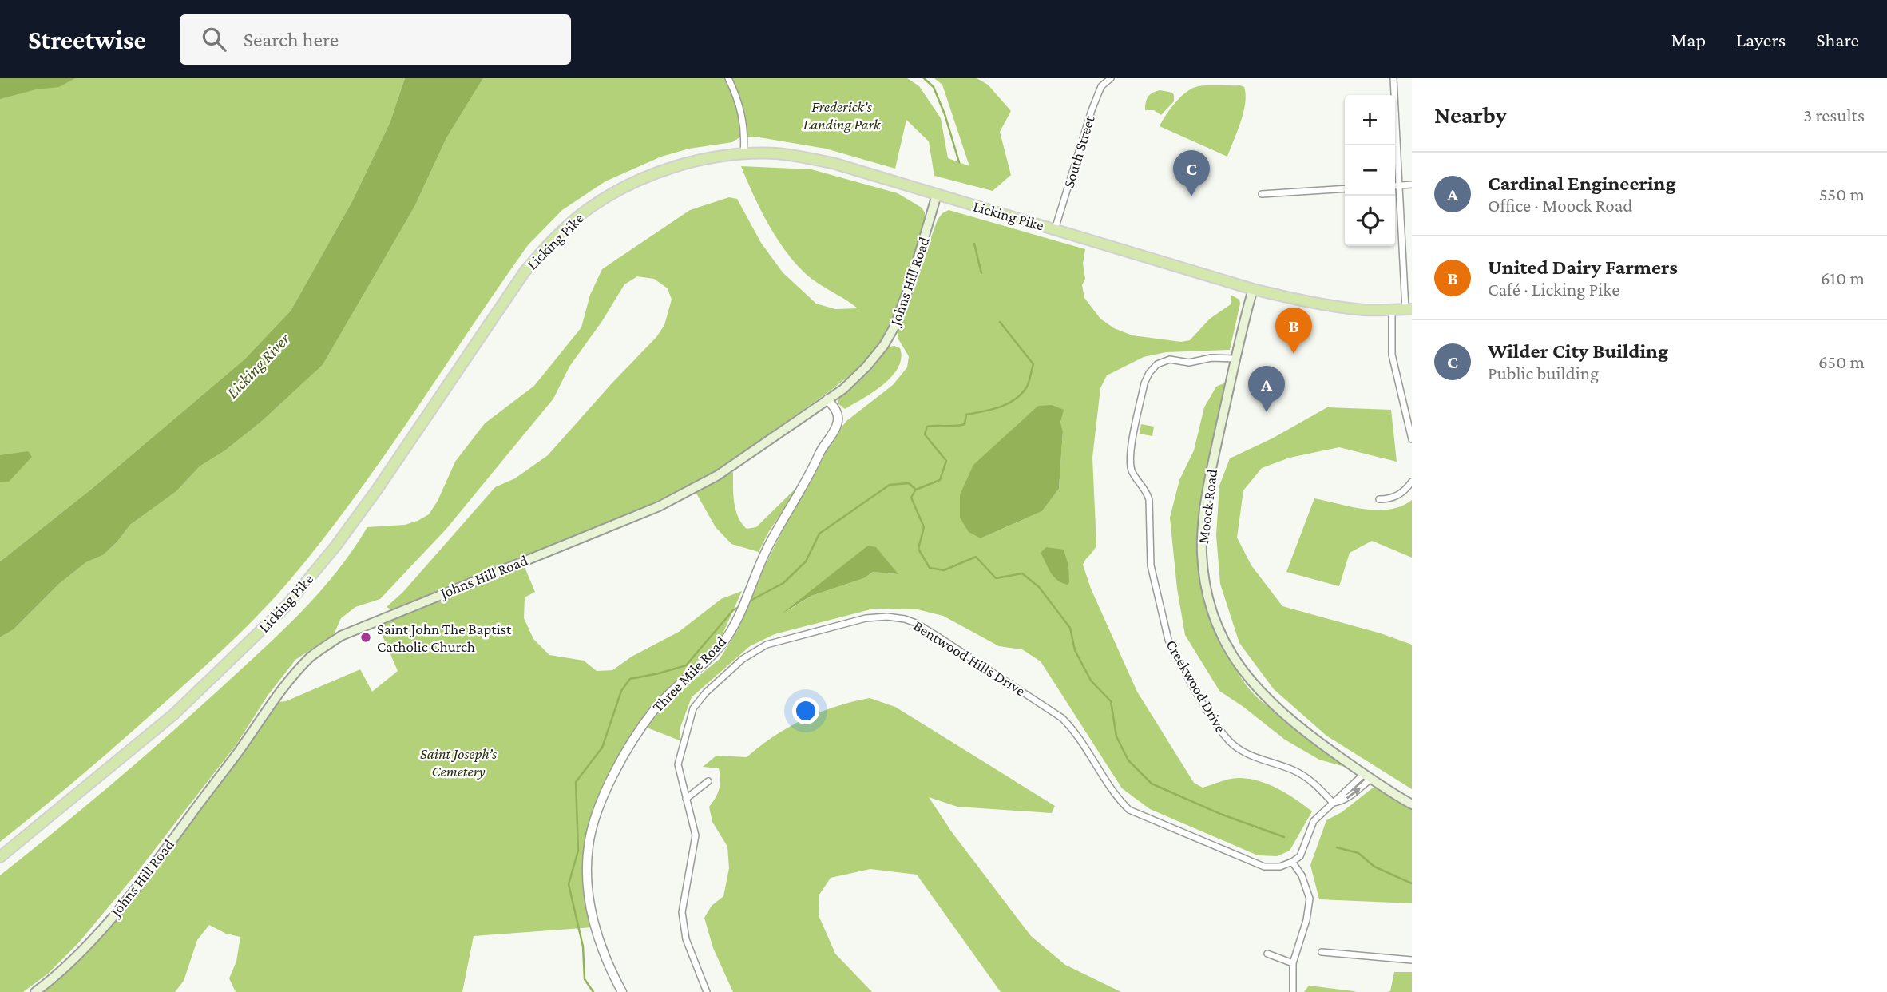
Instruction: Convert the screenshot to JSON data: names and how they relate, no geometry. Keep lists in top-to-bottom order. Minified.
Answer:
{"streets":{"main road":["Licking Pike","Johns Hill Road","Moock Road"],"street":["South Street","Bentwood Hills Drive","Three Mile Road","Creekwood Drive"]},"crossings":[["South Street","Licking Pike"],["Licking Pike","Johns Hill Road"],["Licking Pike","Moock Road"],["Johns Hill Road","Three Mile Road"],["Moock Road","Creekwood Drive"]],"water":["Licking River"],"parks":["Frederick's Landing Park","Saint Joseph’s Cemetery"],"places":["Saint John The Baptist Catholic Church"],"page":{"header":"Streetwise","search":"Search here","nav":["Map","Layers","Share"],"heading":["Nearby","3 results"],"map_buttons":["+","−"],"pins":["C","B","A"],"list":[{"mark":"A","name":"Cardinal Engineering","note":"Office · Moock Road","value":"550 m"},{"mark":"B","name":"United Dairy Farmers","note":"Café · Licking Pike","value":"610 m"},{"mark":"C","name":"Wilder City Building","note":"Public building","value":"650 m"}]}}
